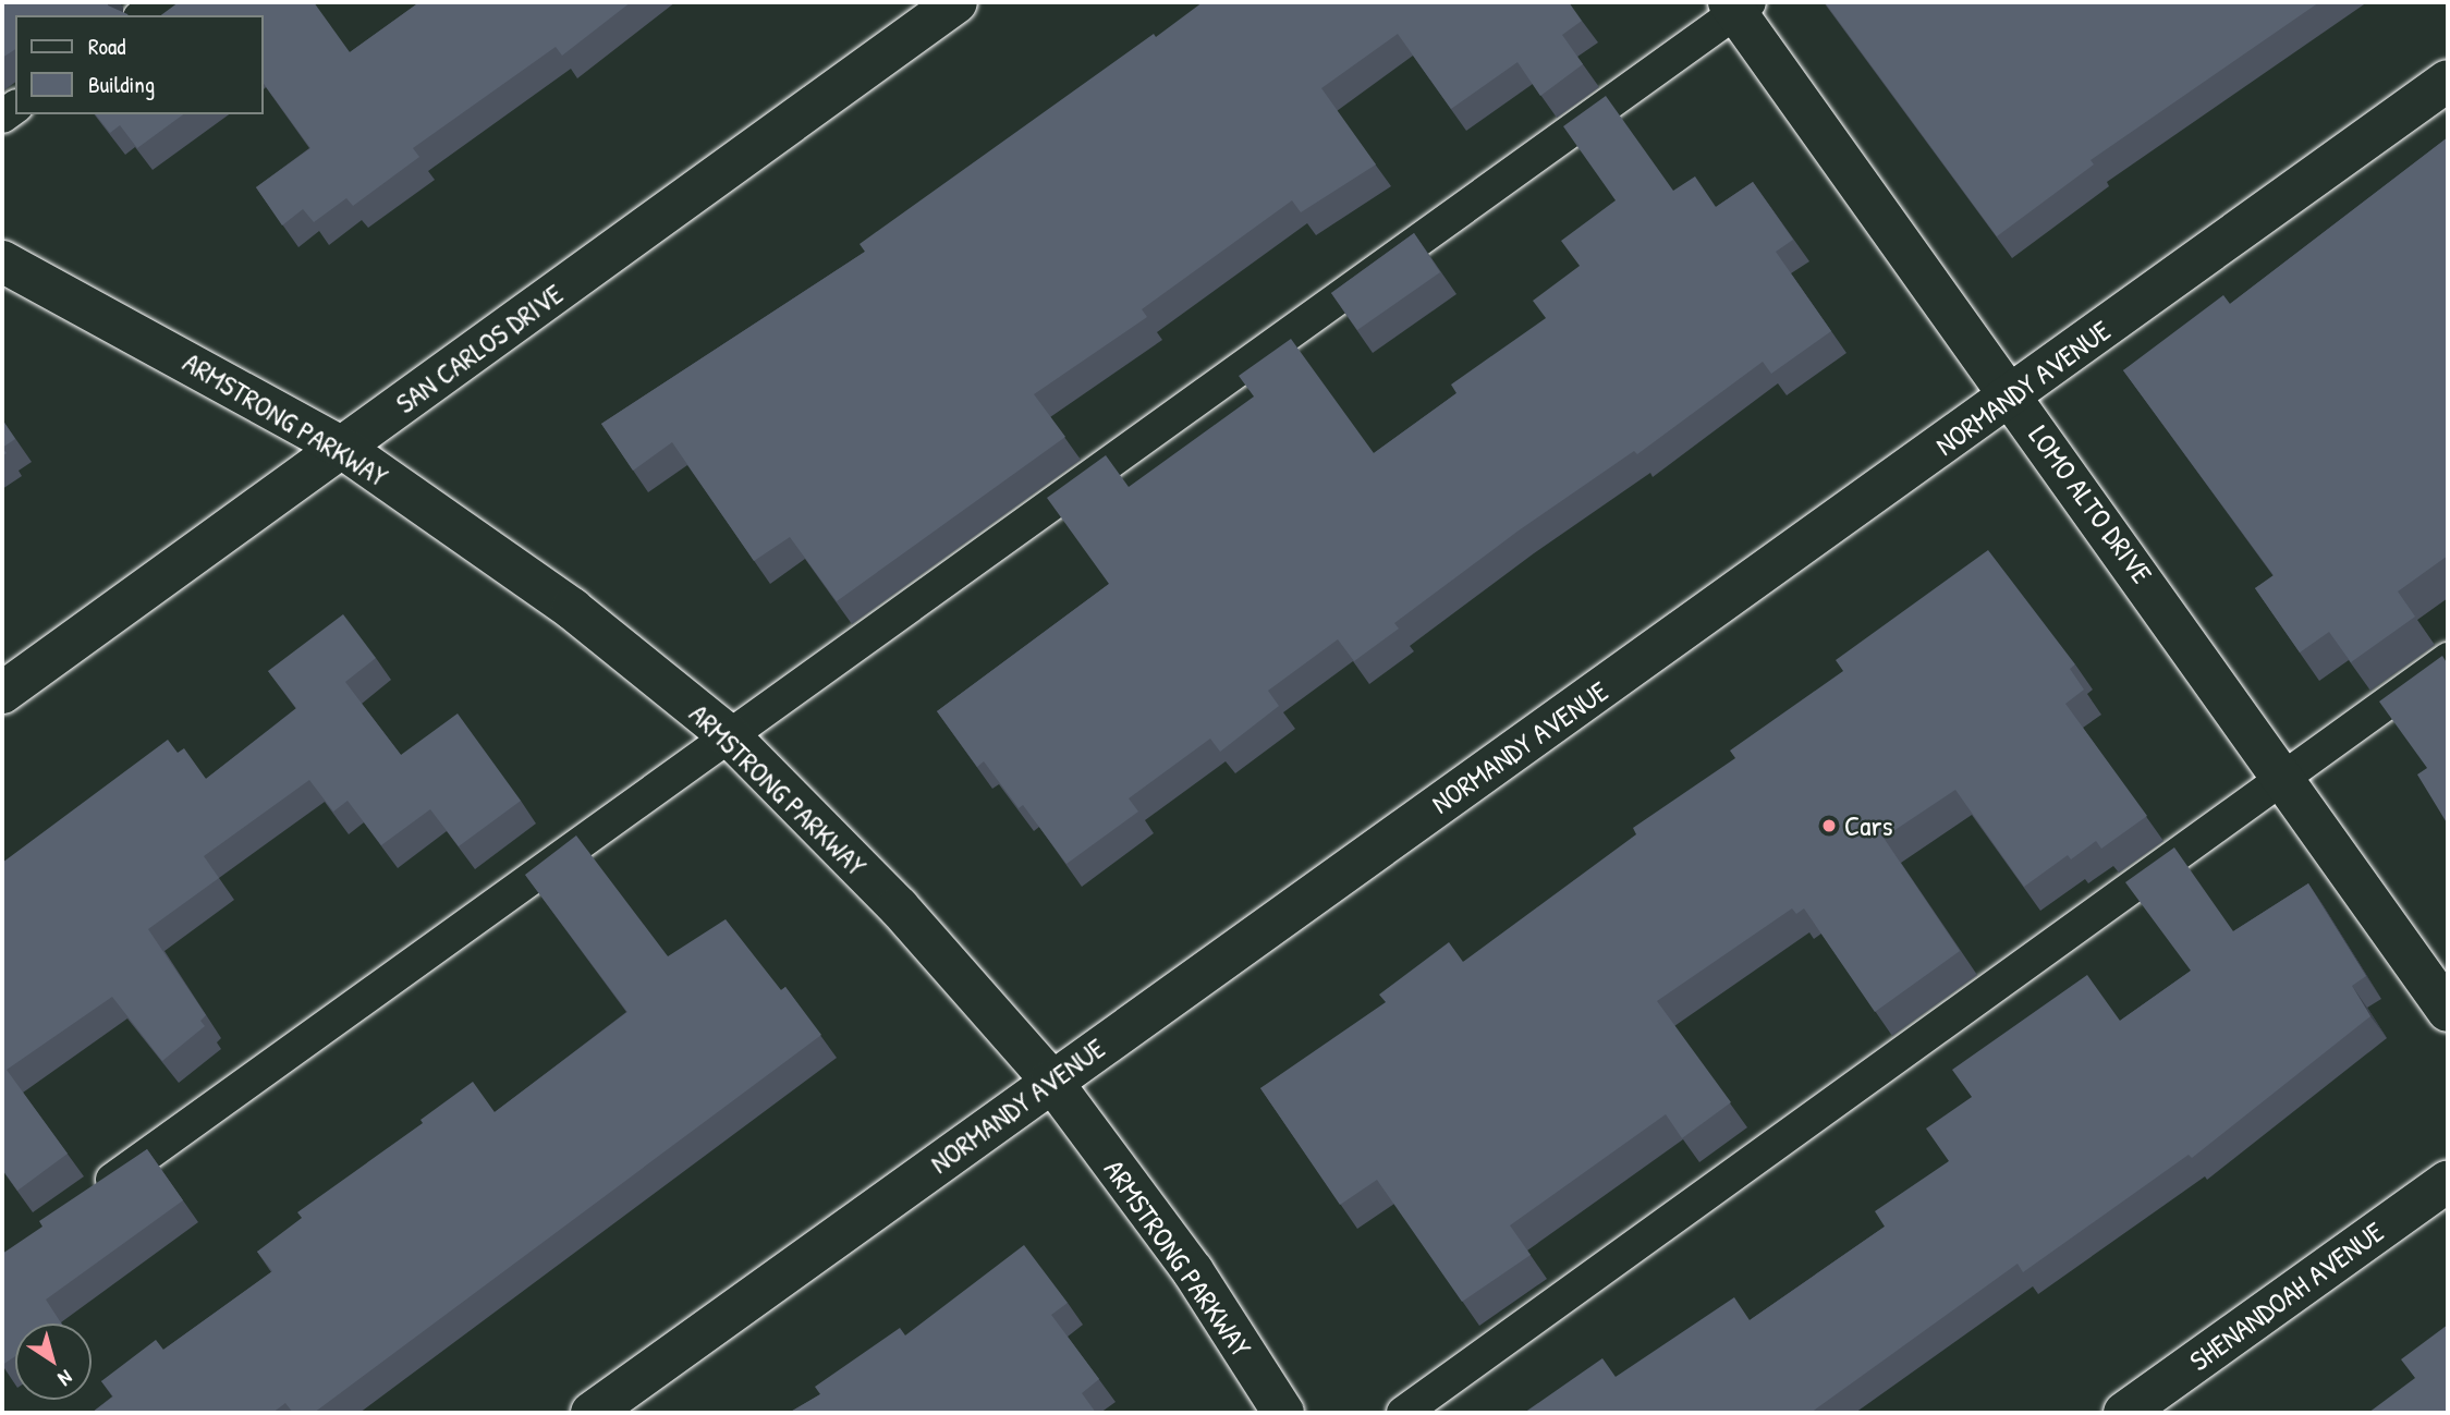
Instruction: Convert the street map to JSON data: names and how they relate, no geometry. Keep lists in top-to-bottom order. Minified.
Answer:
{"streets":{"street":["SAN CARLOS DRIVE","NORMANDY AVENUE","ARMSTRONG PARKWAY","LOMO ALTO DRIVE","SHENANDOAH AVENUE"]},"crossings":[["SAN CARLOS DRIVE","ARMSTRONG PARKWAY"],["NORMANDY AVENUE","ARMSTRONG PARKWAY"],["NORMANDY AVENUE","LOMO ALTO DRIVE"]],"places":["Cars"],"legend":["Road","Building"],"north":"bottom right"}
